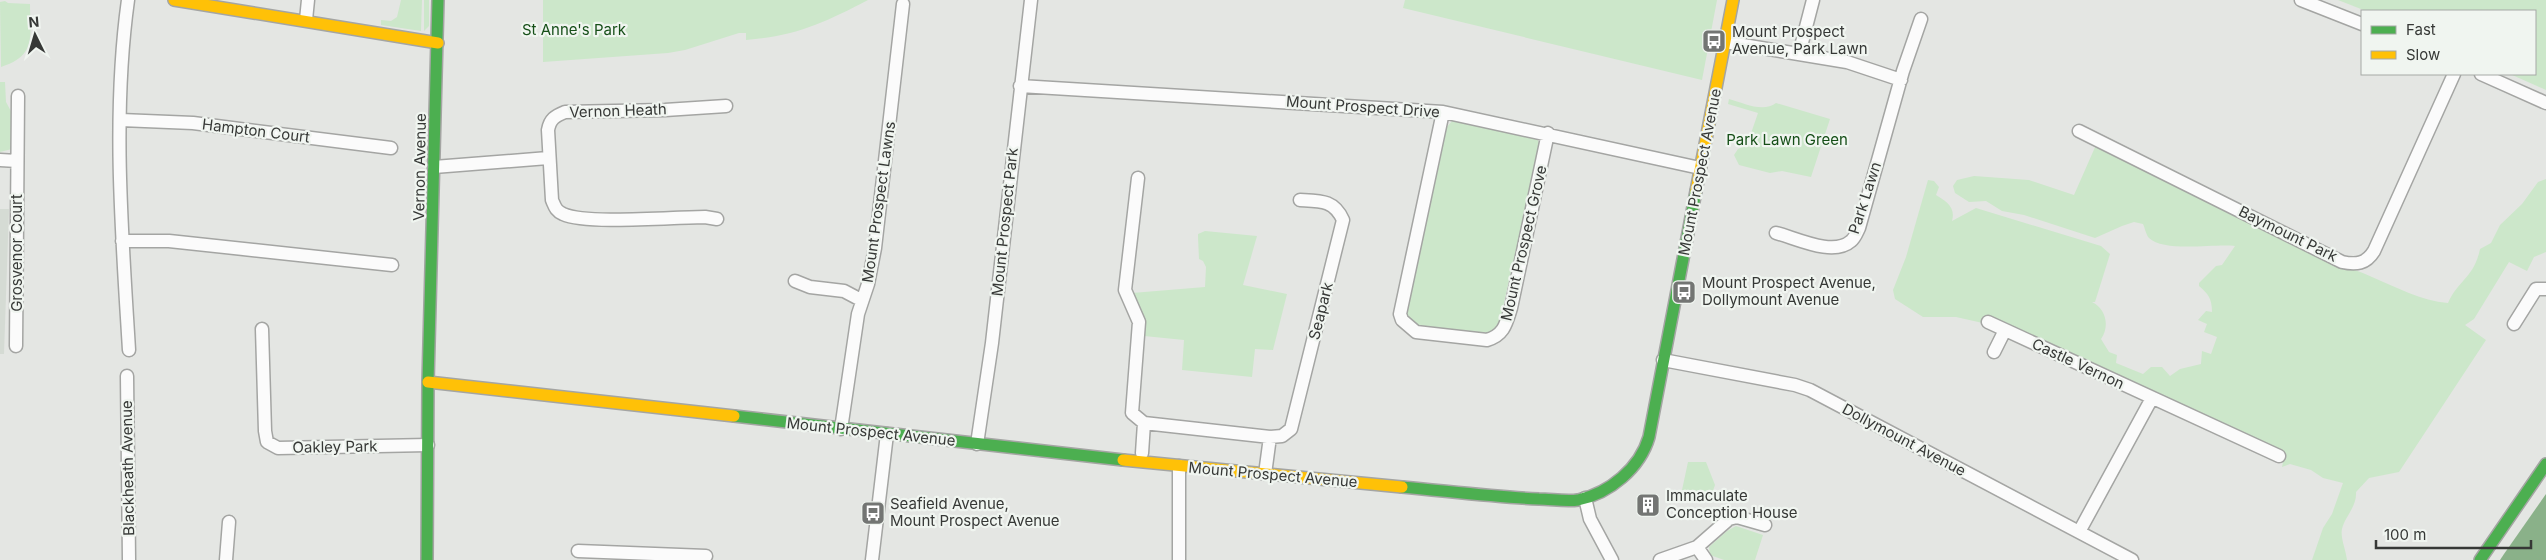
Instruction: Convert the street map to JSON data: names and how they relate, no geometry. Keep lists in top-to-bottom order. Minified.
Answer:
{"streets":{"street":["Mount Prospect Drive","Vernon Heath","Hampton Court","Vernon Avenue","Mount Prospect Avenue","Park Lawn","Mount Prospect Lawns","Mount Prospect Park","Baymount Park","Mount Prospect Grove","Grosvenor Court","Seapark","Castle Vernon","Dollymount Avenue","Oakley Park","Blackheath Avenue"]},"crossings":[["Mount Prospect Drive","Mount Prospect Avenue"],["Mount Prospect Drive","Mount Prospect Park"],["Mount Prospect Drive","Mount Prospect Grove"],["Vernon Avenue","Mount Prospect Avenue"],["Vernon Avenue","Oakley Park"],["Mount Prospect Avenue","Mount Prospect Lawns"],["Mount Prospect Avenue","Mount Prospect Park"],["Mount Prospect Avenue","Dollymount Avenue"]],"parks":["St Anne's Park","Park Lawn Green"],"places":{"bus stop":["Mount Prospect Avenue, Park Lawn","Mount Prospect Avenue, Dollymount Avenue","Seafield Avenue, Mount Prospect Avenue"],"building":["Immaculate Conception House"]},"legend":["Fast","Slow"],"scale_bar":"100 m","north":"top"}
